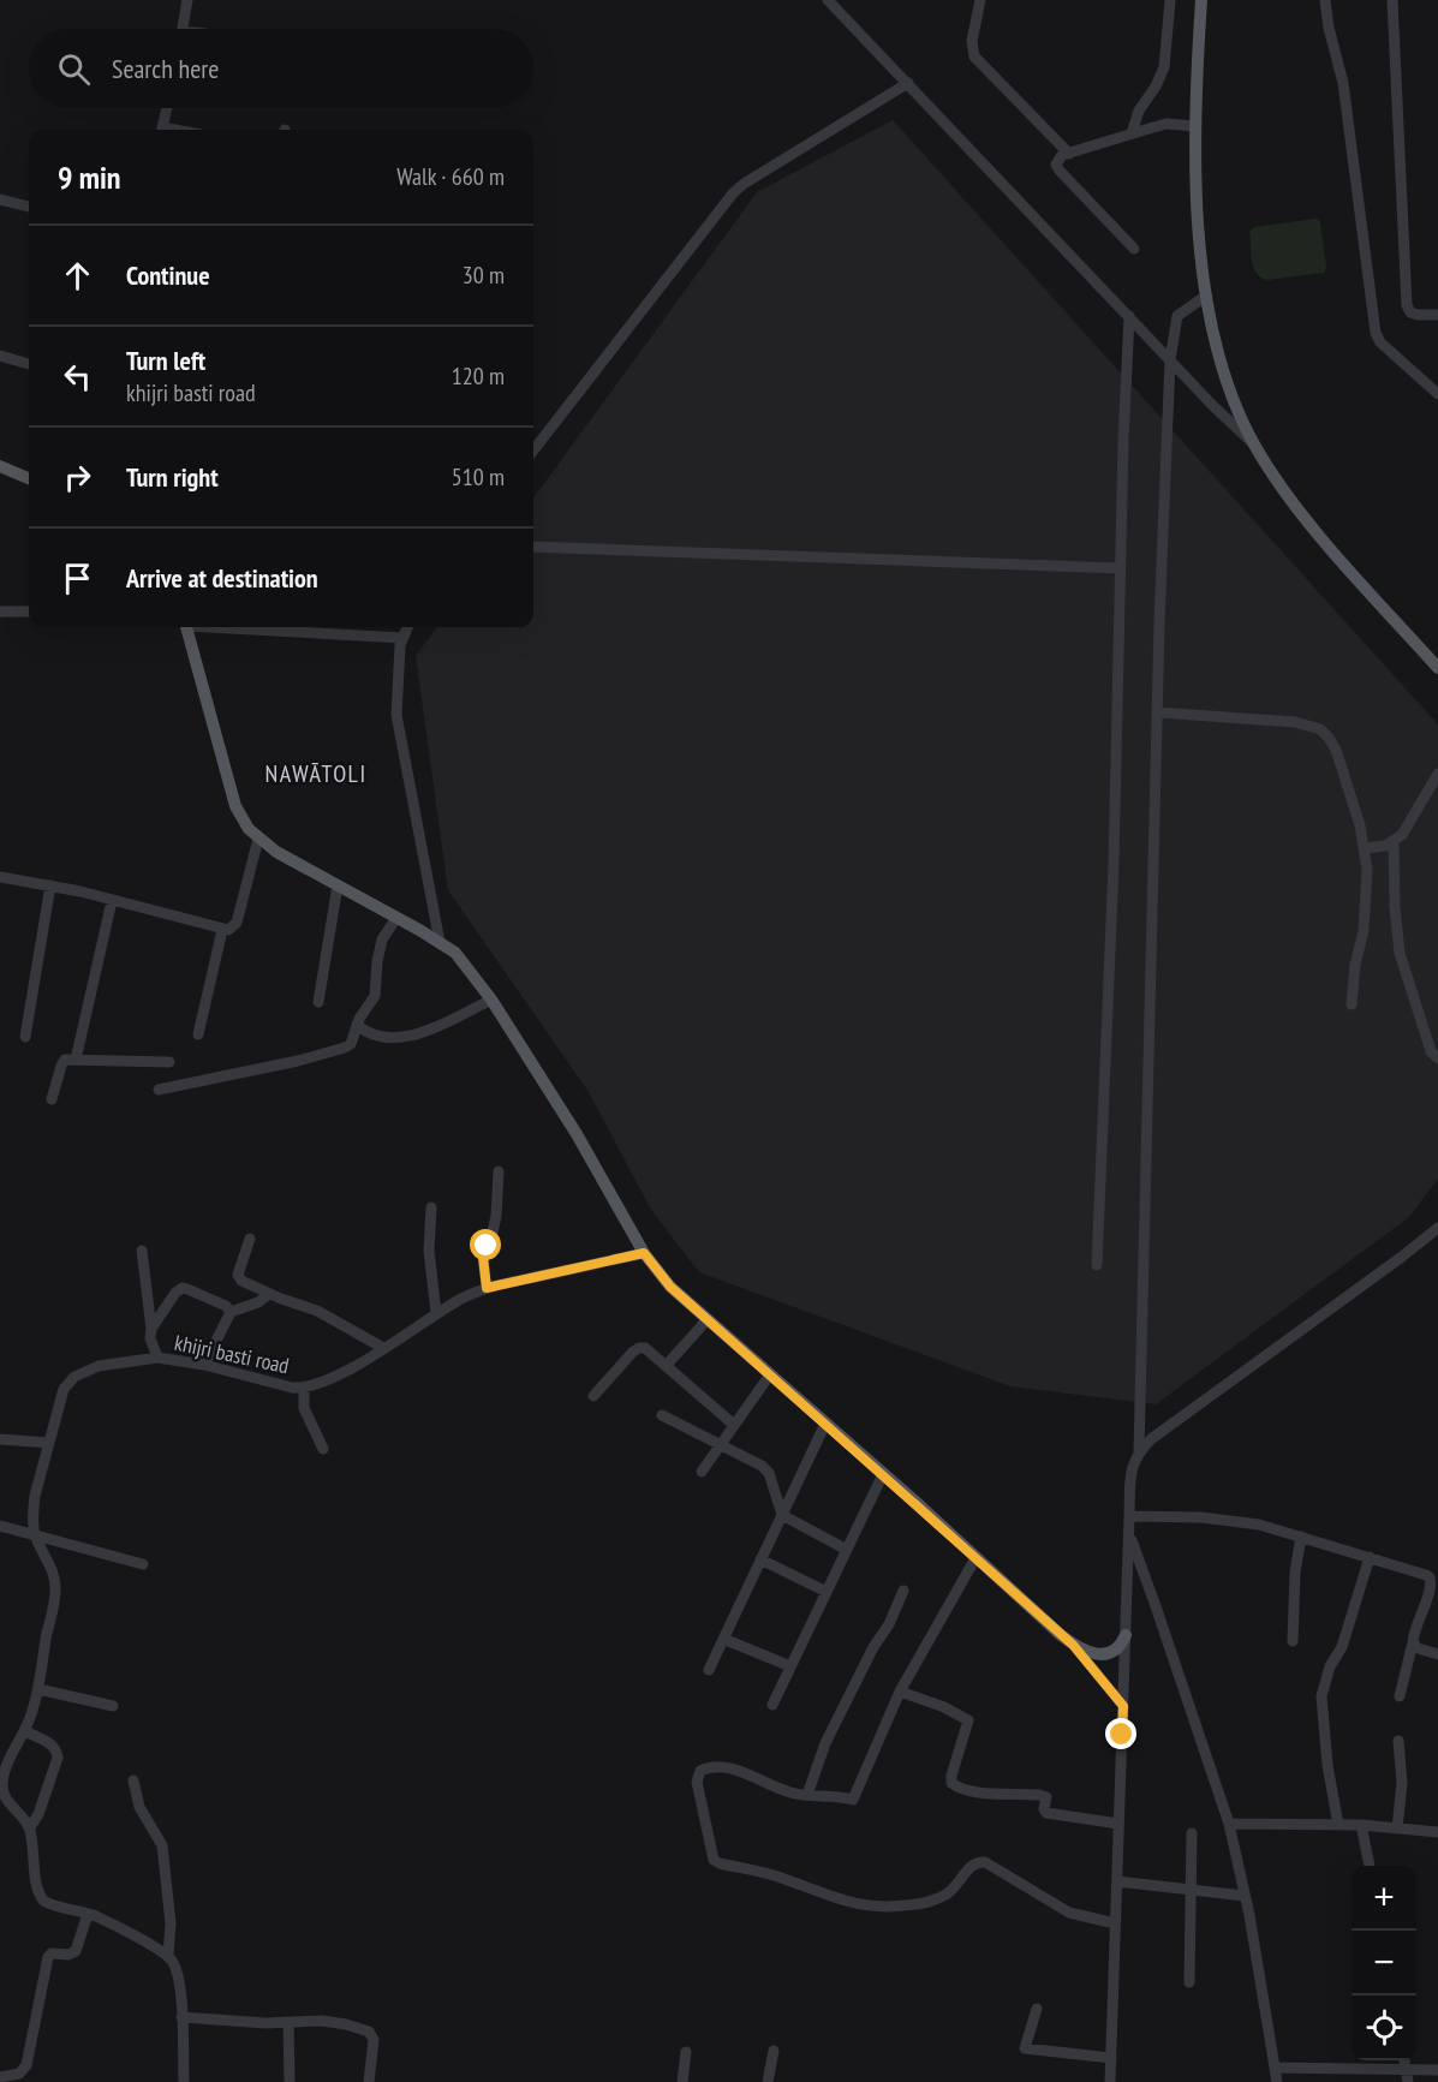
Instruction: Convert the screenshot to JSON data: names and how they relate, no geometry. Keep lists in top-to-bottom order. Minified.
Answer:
{"streets":{"street":["khijri basti road"]},"districts":["NAWĀTOLI"],"page":{"search":"Search here","heading":["9 min","Walk · 660 m"],"list":[["Continue","30 m"],["Turn left","khijri basti road","120 m"],["Turn right","510 m"],"Arrive at destination"],"map_buttons":["+","−"]}}
